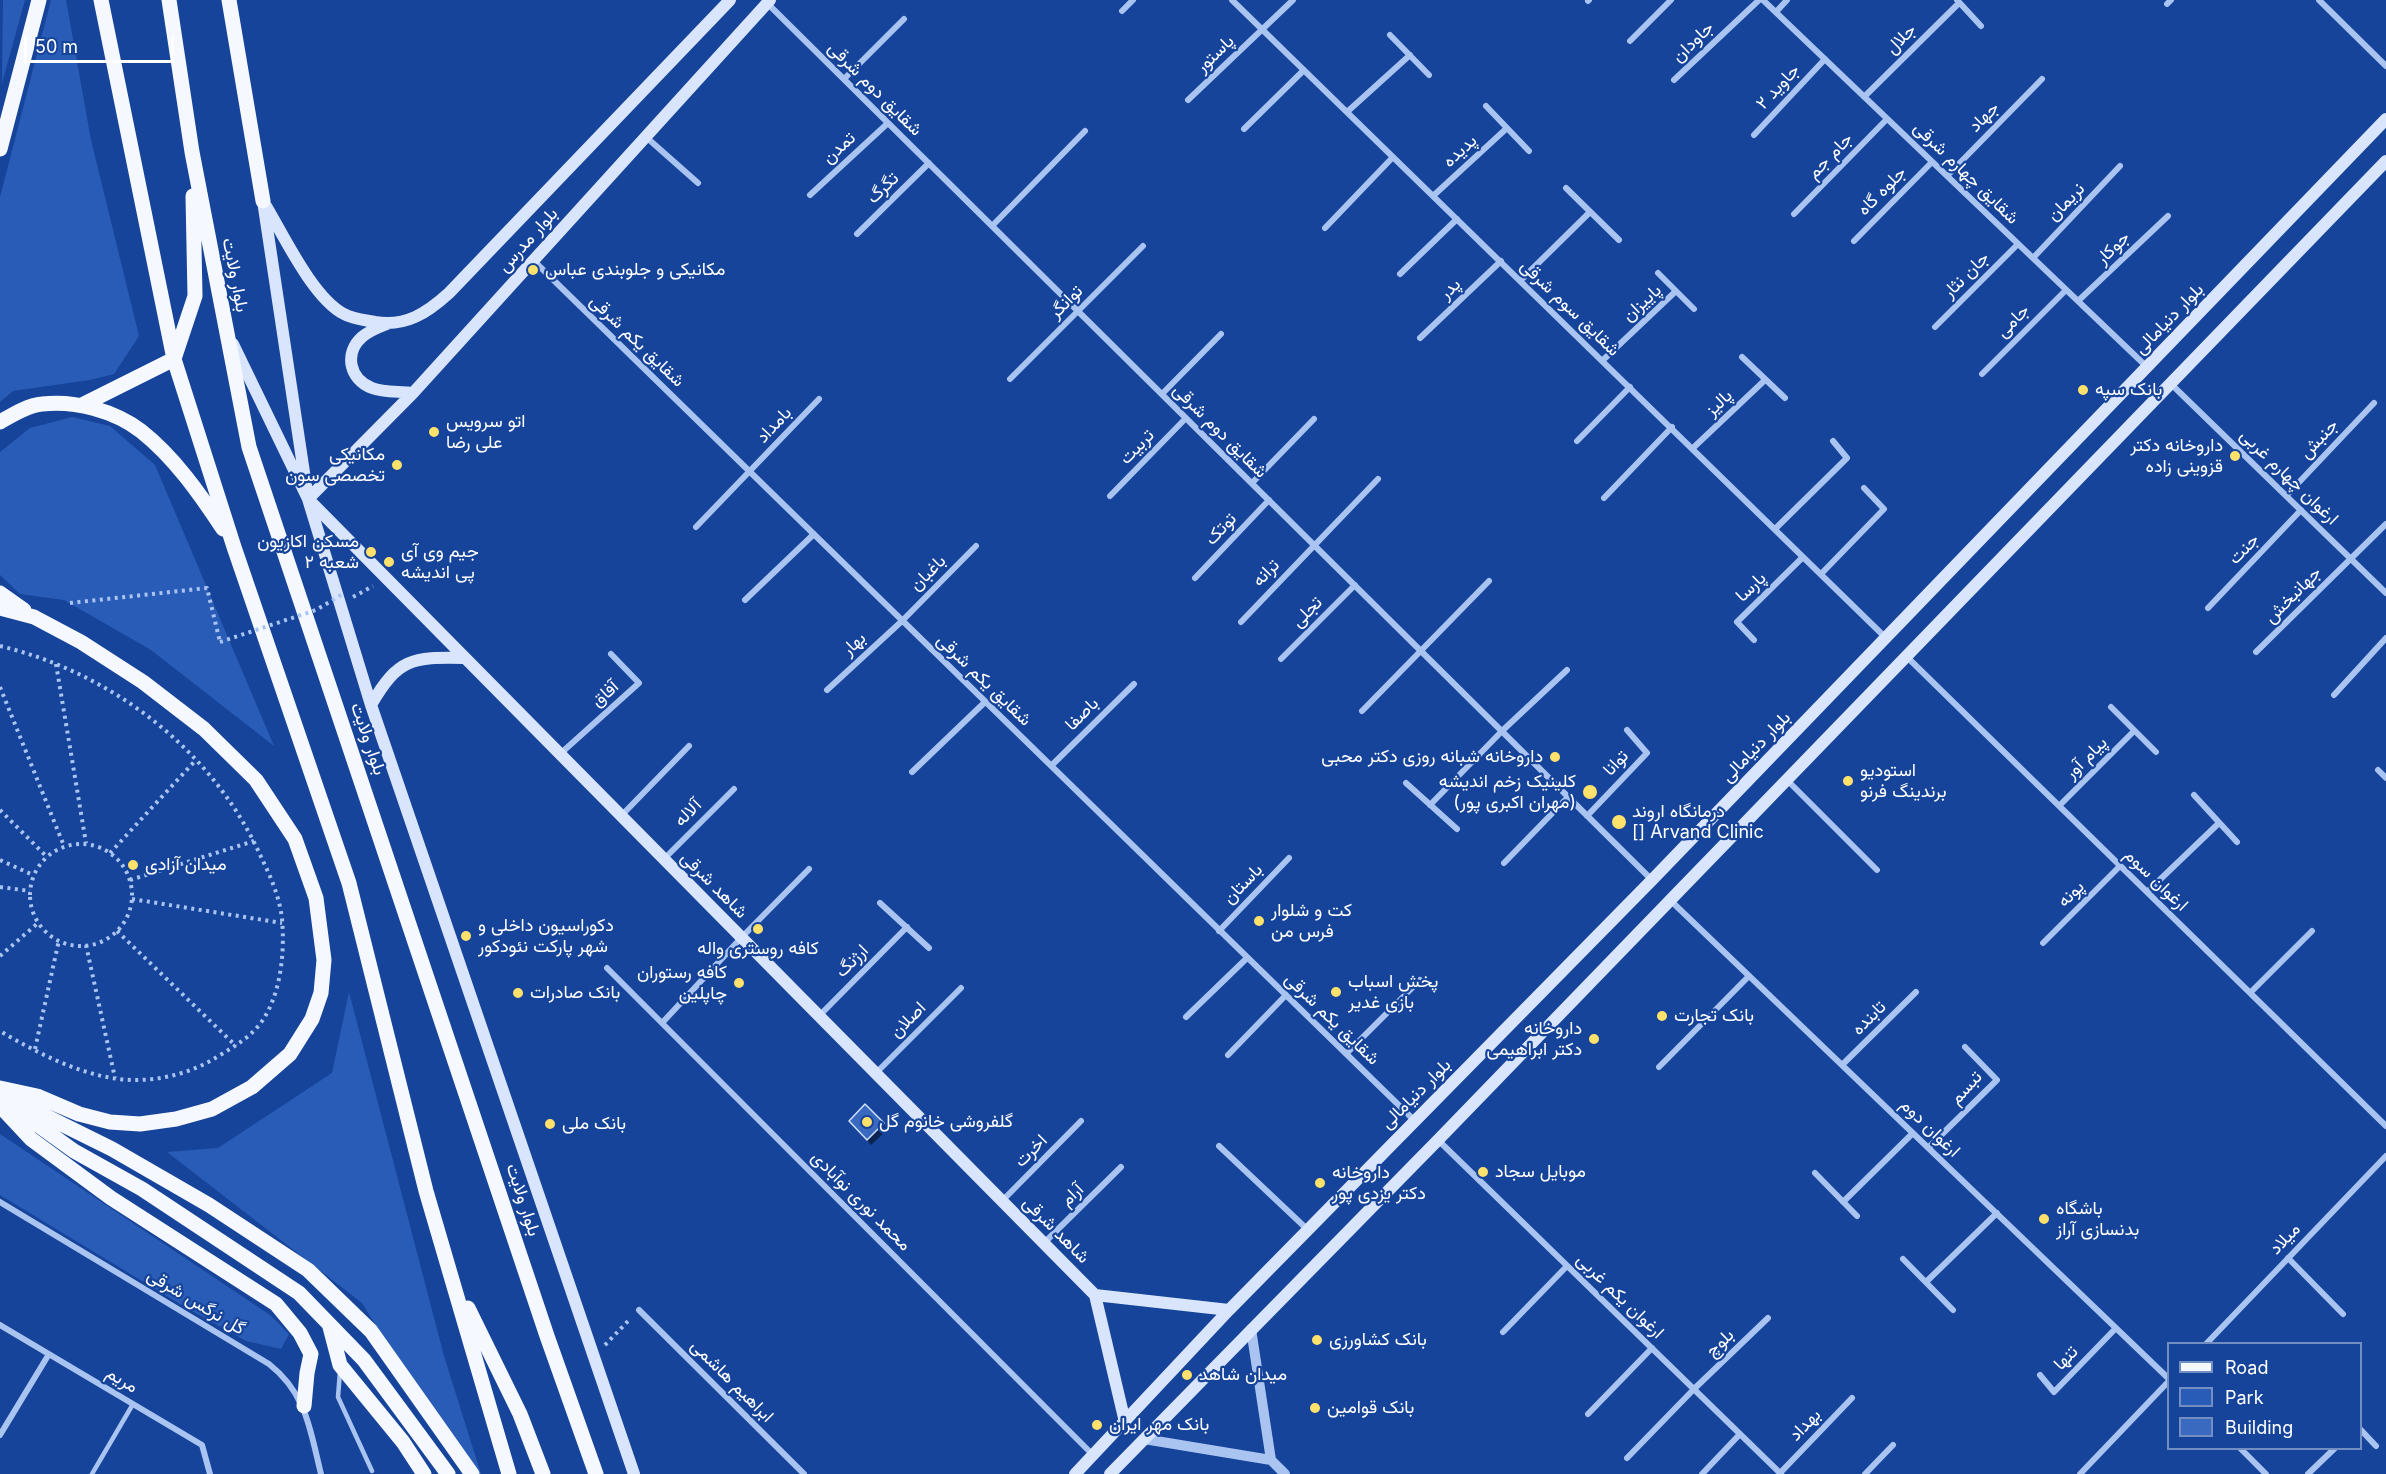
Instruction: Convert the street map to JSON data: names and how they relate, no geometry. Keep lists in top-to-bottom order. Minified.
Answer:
{"streets":{"main road":["بلوار مدرس","بلوار ولایت","بلوار دنیامالی","شاهد شرقی"],"street":["جلال","جاودان","پاستور","جاوید ۲","شقایق دوم شرقی","جهاد","تمدن","پدیده","جام جم","شقایق چهارم شرقی","تگرگ","جلوه گاه","نریمان","جوکار","جان نثار","پدر","توانگر","پاییزان","شقایق سوم شرقی","جامی","شقایق یکم شرقی","پالیز","بامداد","جنبش","تربیت","ارغوان چهارم غربی","توتک","جنت","باغبان","ترانه","پارسا","جهانبخش","تجلی","بهار","آفاق","باصفا","پیام آور","توانا","آلاله","ارغوان سوم","باستان","پونه","ارژنگ","تابنده","اصلان","تبسم","ارغوان دوم","اخرت","آرام","محمد نوری نوآبادی","میلاد","ارغوان یکم غربی","گل نرگس شرقی","بلوچ","تنها","مریم","ابراهیم هاشمی","بهداد"]},"crossings":[["جلال","شقایق چهارم شرقی"],["جاودان","شقایق چهارم شرقی"],["پاستور","شقایق سوم شرقی"],["جاوید ۲","شقایق چهارم شرقی"],["شقایق دوم شرقی","تمدن"],["شقایق دوم شرقی","تگرگ"],["شقایق دوم شرقی","بلوار مدرس"],["شقایق دوم شرقی","توانگر"],["شقایق دوم شرقی","بلوار دنیامالی"],["شقایق دوم شرقی","تربیت"],["شقایق دوم شرقی","توتک"],["شقایق دوم شرقی","ترانه"],["شقایق دوم شرقی","تجلی"],["شقایق دوم شرقی","توانا"],["جهاد","شقایق چهارم شرقی"],["پدیده","شقایق سوم شرقی"],["جام جم","شقایق چهارم شرقی"],["شقایق چهارم شرقی","جلوه گاه"],["شقایق چهارم شرقی","نریمان"],["شقایق چهارم شرقی","جوکار"],["شقایق چهارم شرقی","جان نثار"],["شقایق چهارم شرقی","بلوار دنیامالی"],["شقایق چهارم شرقی","جامی"],["بلوار مدرس","بلوار ولایت"],["بلوار مدرس","شقایق یکم شرقی"],["بلوار مدرس","شاهد شرقی"],["بلوار ولایت","شاهد شرقی"],["پدر","شقایق سوم شرقی"],["پاییزان","شقایق سوم شرقی"],["شقایق سوم شرقی","بلوار دنیامالی"],["شقایق سوم شرقی","پالیز"],["شقایق سوم شرقی","پارسا"],["بلوار دنیامالی","شقایق یکم شرقی"],["بلوار دنیامالی","محمد نوری نوآبادی"],["شقایق یکم شرقی","بامداد"],["شقایق یکم شرقی","باغبان"],["شقایق یکم شرقی","بهار"],["شقایق یکم شرقی","باصفا"],["شقایق یکم شرقی","باستان"],["جنبش","ارغوان چهارم غربی"],["ارغوان چهارم غربی","جنت"],["ارغوان چهارم غربی","جهانبخش"],["باغبان","بهار"],["آفاق","شاهد شرقی"],["پیام آور","ارغوان سوم"],["آلاله","شاهد شرقی"],["ارغوان سوم","پونه"],["شاهد شرقی","ارژنگ"],["شاهد شرقی","اصلان"],["شاهد شرقی","اخرت"],["شاهد شرقی","آرام"],["تابنده","ارغوان دوم"],["تبسم","ارغوان دوم"],["ارغوان دوم","تنها"],["ارغوان یکم غربی","بلوچ"],["ارغوان یکم غربی","بهداد"]],"places":["مکانیکی و جلوبندی عباس","بانک سپه","اتو سرویس علی رضا","داروخانه دکتر قزوینی زاده","مکانیکی تخصصی سون","مسکن اکازیون شعبه ۲","جیم وی آی پی اندیشه","داروخانه شبانه روزی دکتر محبی","استودیو برندینگ فرنو","کلینیک زخم اندیشه (مهران اکبری پور)","درمانگاه اروند [] Arvand Clinic","میدان آزادی","کت و شلوار فرس من","کافه روستری واله","دکوراسیون داخلی و شهر پارکت نئودکور","کافه رستوران چاپلین","پخش اسباب بازی غدیر","بانک صادرات","بانک تجارت","داروخانه دکتر ابراهیمی","گلفروشی خانوم گل","بانک ملی","موبایل سجاد","داروخانه دکتر یزدی پور","باشگاه بدنسازی آراز","بانک کشاورزی","میدان شاهد","بانک قوامین","بانک مهر ایران"],"legend":["Road","Park","Building"],"scale_bar":"50 m"}
